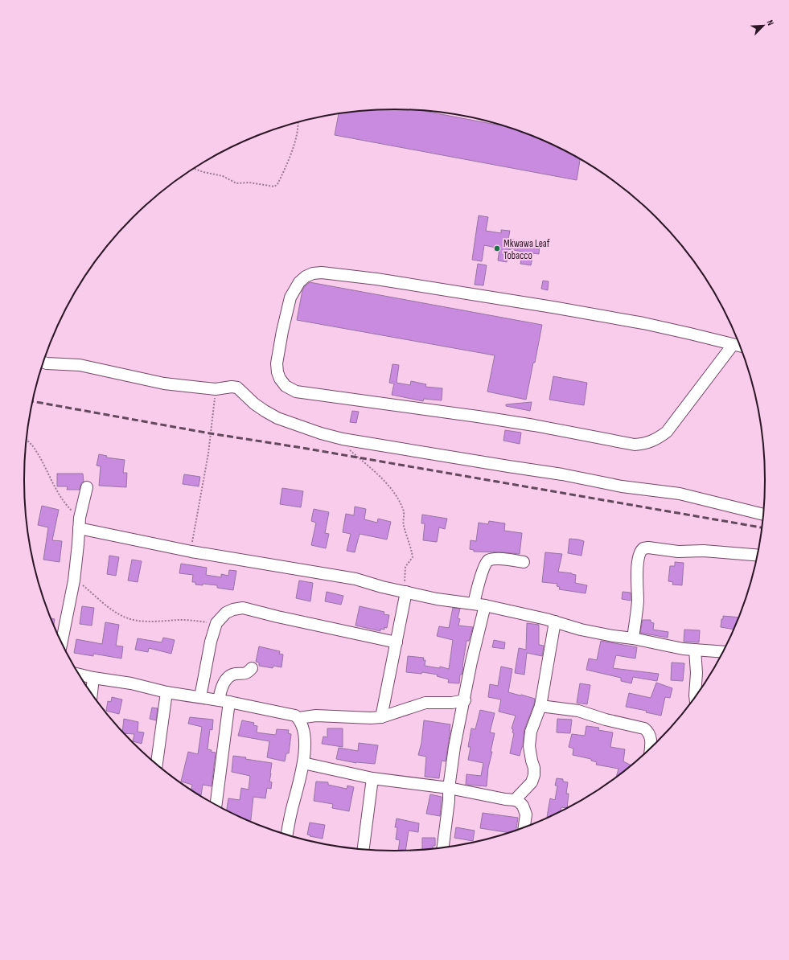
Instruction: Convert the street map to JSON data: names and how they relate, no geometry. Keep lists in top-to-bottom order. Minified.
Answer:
{"places":["Mkwawa Leaf Tobacco"],"north":"top right"}
